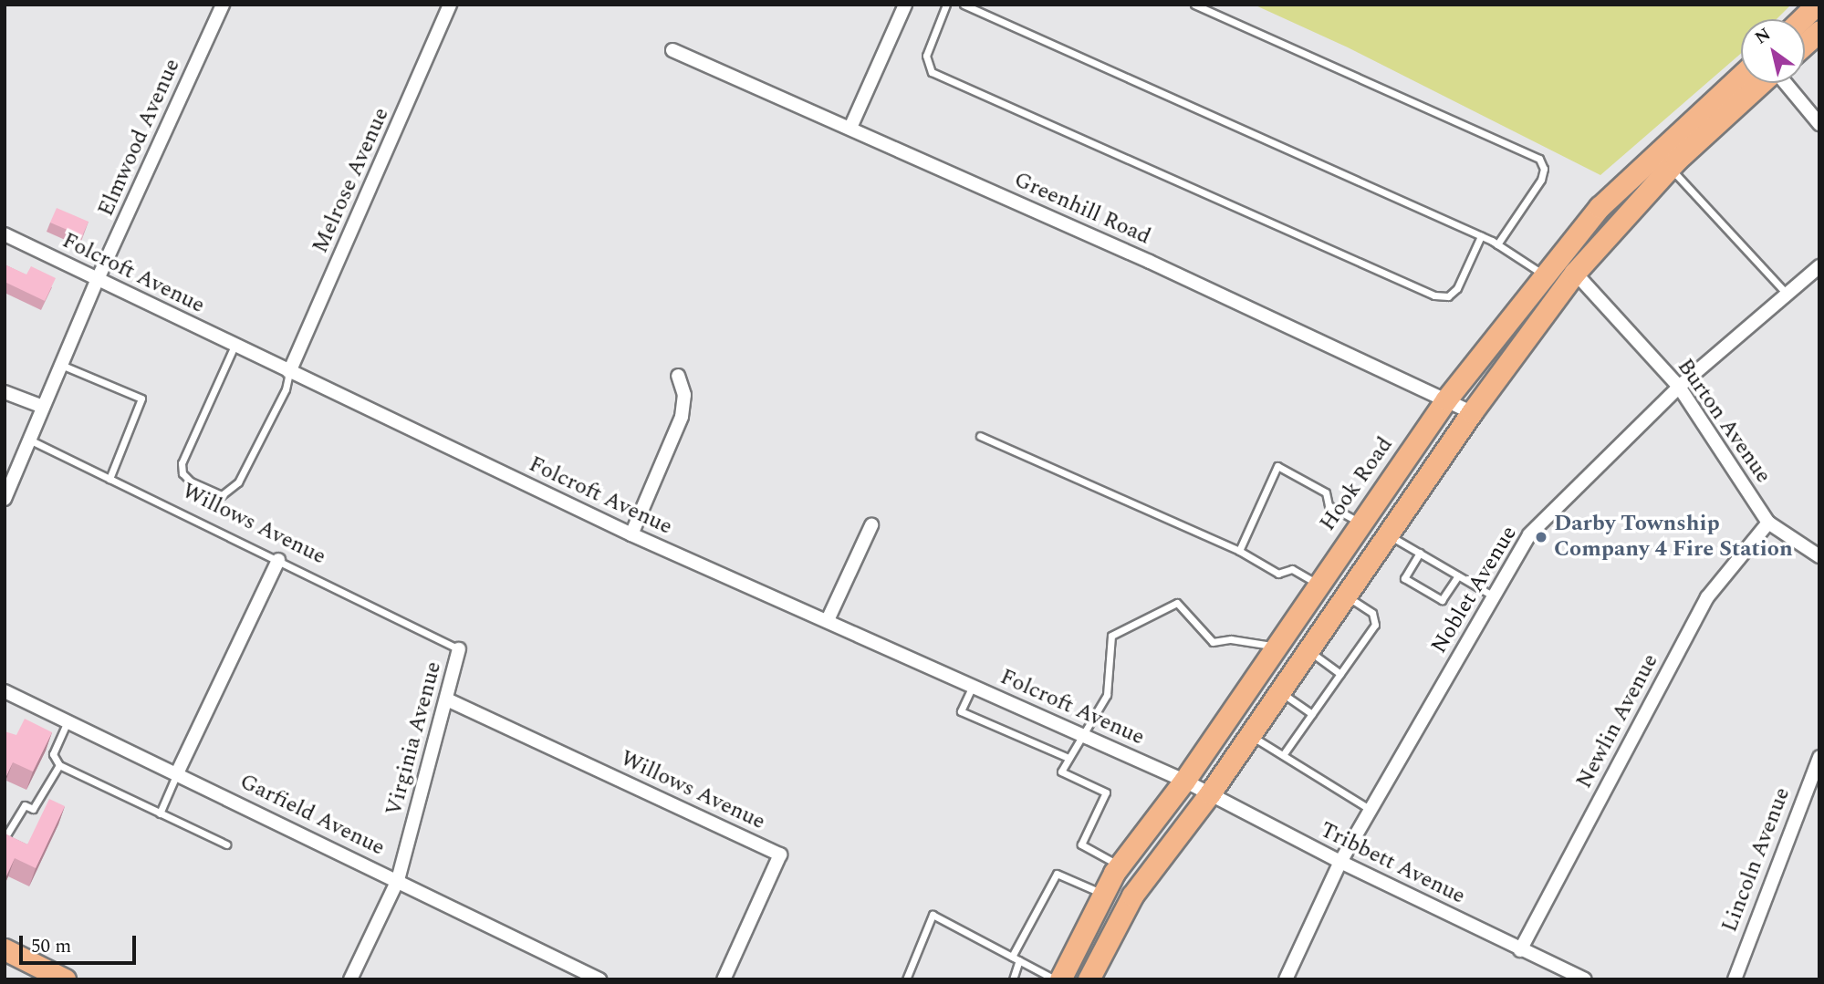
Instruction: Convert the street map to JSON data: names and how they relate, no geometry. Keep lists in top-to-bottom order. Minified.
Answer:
{"streets":{"main road":["Hook Road"],"street":["Elmwood Avenue","Melrose Avenue","Greenhill Road","Folcroft Avenue","Burton Avenue","Willows Avenue","Noblet Avenue","Newlin Avenue","Virginia Avenue","Garfield Avenue","Lincoln Avenue","Tribbett Avenue"]},"crossings":[["Elmwood Avenue","Folcroft Avenue"],["Elmwood Avenue","Willows Avenue"],["Melrose Avenue","Folcroft Avenue"],["Greenhill Road","Hook Road"],["Folcroft Avenue","Hook Road"],["Folcroft Avenue","Tribbett Avenue"],["Burton Avenue","Noblet Avenue"],["Burton Avenue","Newlin Avenue"],["Hook Road","Tribbett Avenue"],["Willows Avenue","Virginia Avenue"],["Noblet Avenue","Tribbett Avenue"],["Newlin Avenue","Tribbett Avenue"],["Virginia Avenue","Garfield Avenue"]],"places":["Darby Township Company 4 Fire Station"],"scale_bar":"50 m","north":"top left"}
